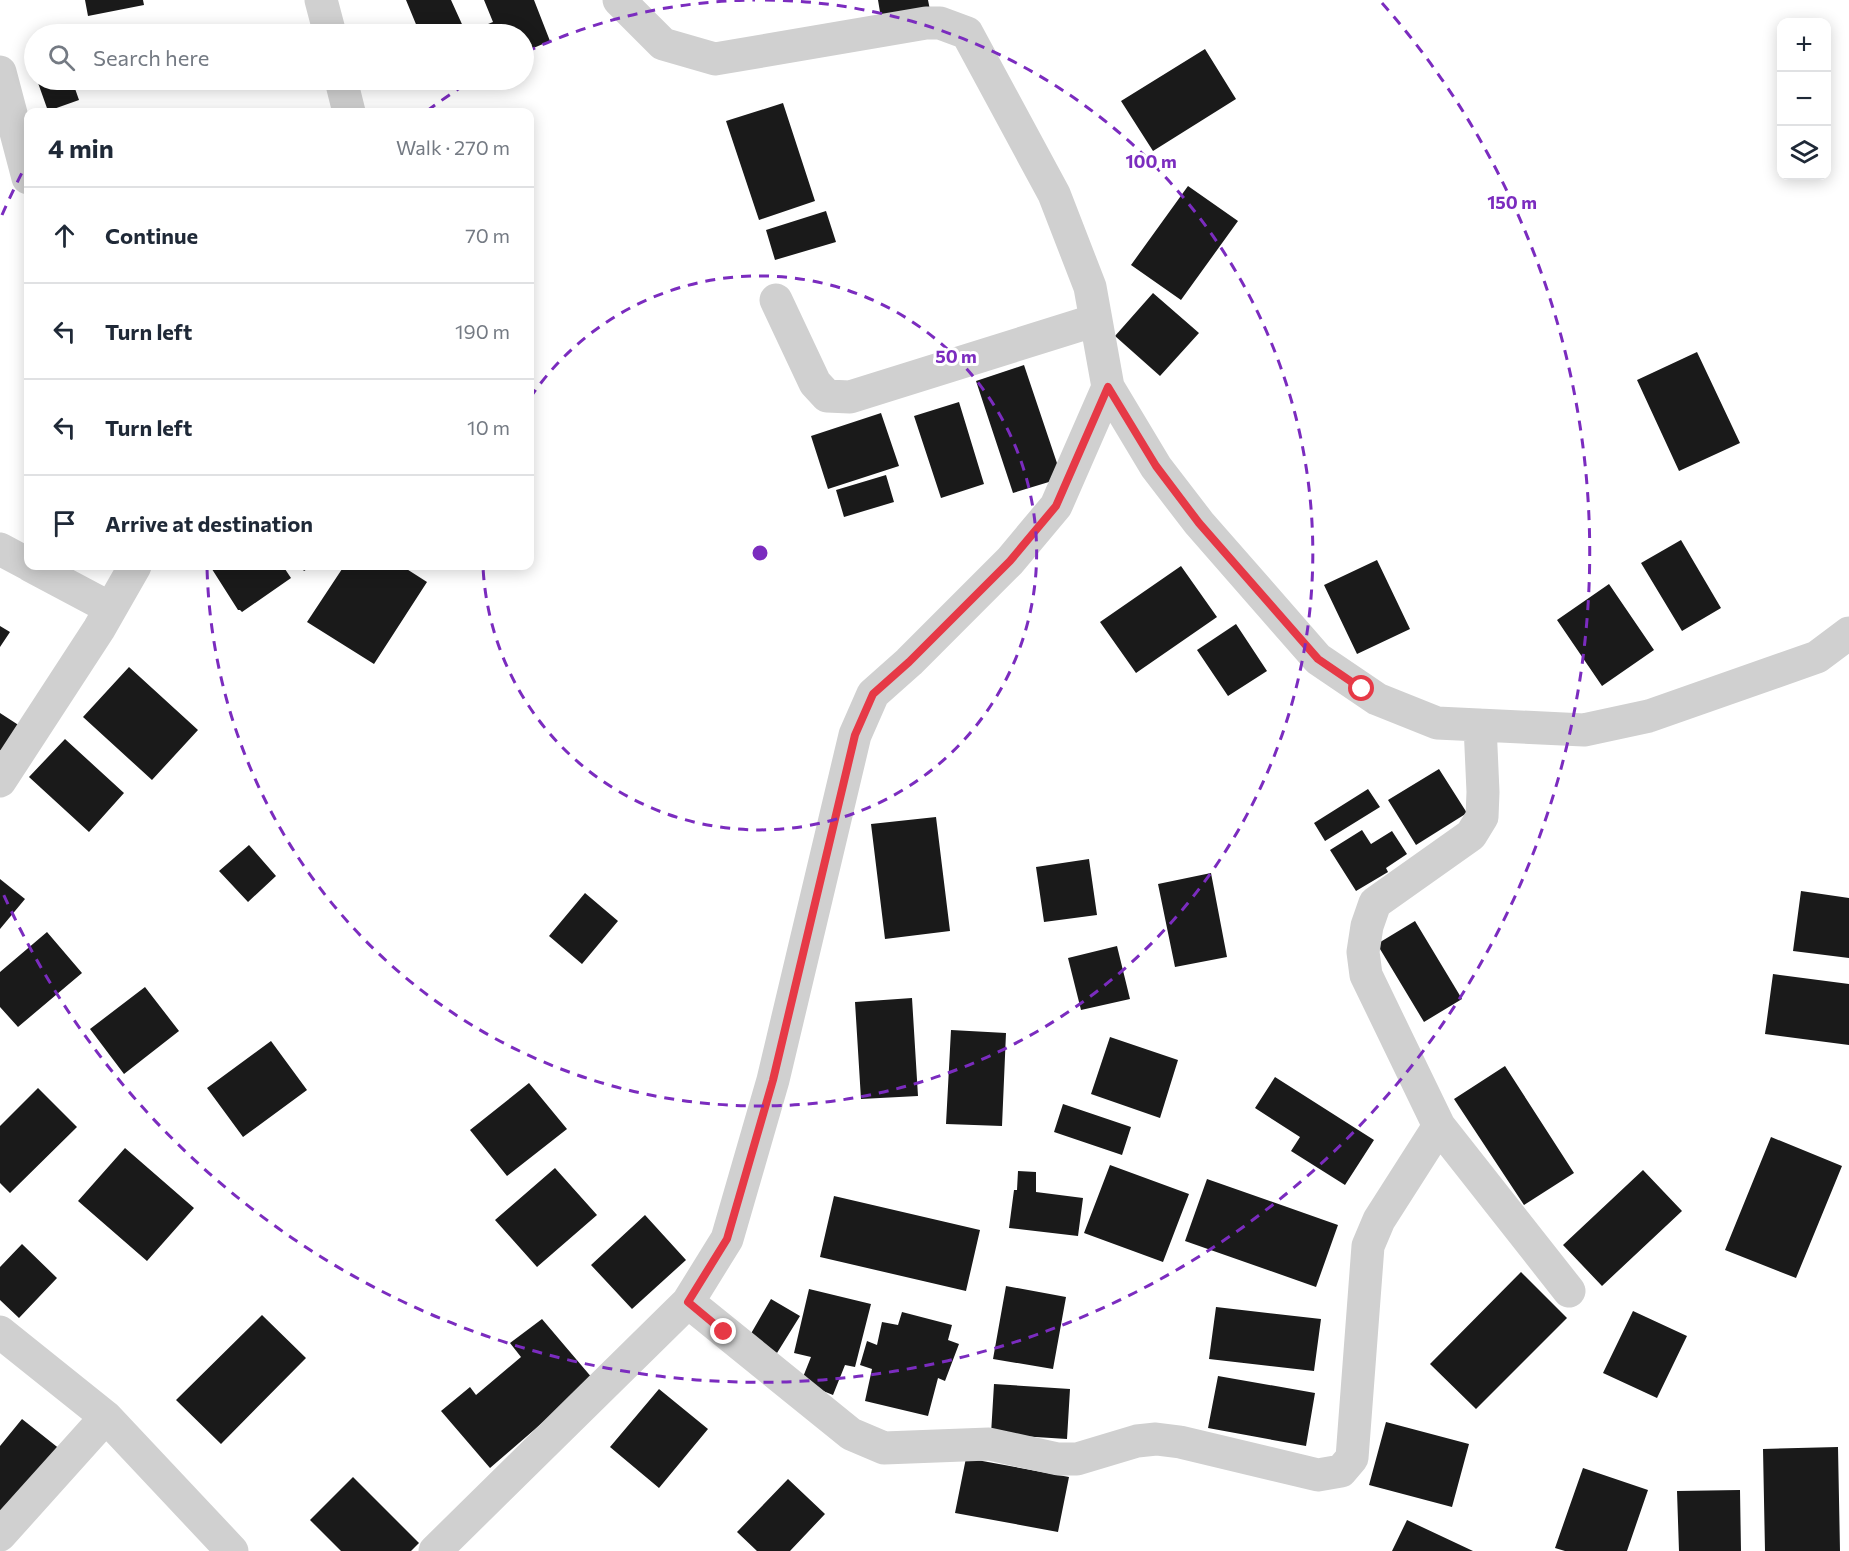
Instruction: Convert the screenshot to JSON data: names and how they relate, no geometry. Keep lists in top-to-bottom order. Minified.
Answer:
{"page":{"map_buttons":["+","−"],"search":"Search here","heading":["4 min","Walk · 270 m"],"list":[["Continue","70 m"],["Turn left","190 m"],["Turn left","10 m"],"Arrive at destination"]},"rings":["100 m","150 m","50 m"]}
